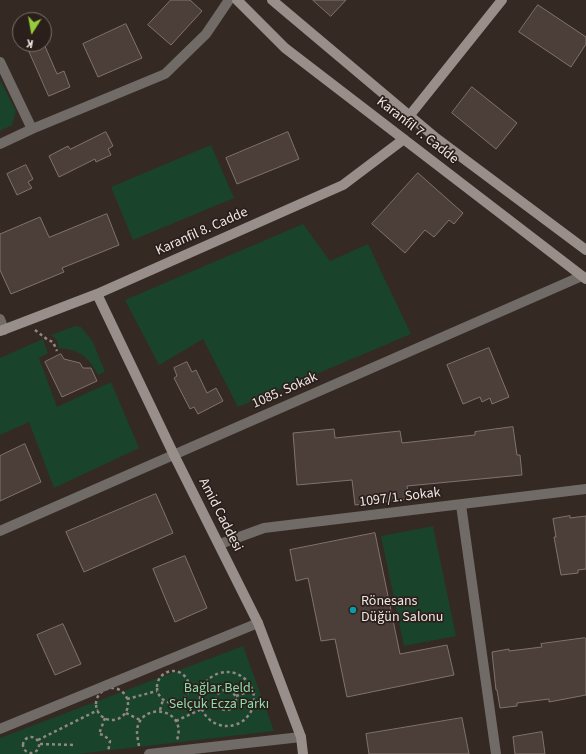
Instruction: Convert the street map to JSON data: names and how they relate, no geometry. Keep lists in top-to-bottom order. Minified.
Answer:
{"streets":{"street":["Karanfil 7. Cadde","Karanfil 8. Cadde","1085. Sokak","1097/1. Sokak","Amid Caddesi"]},"crossings":[["Karanfil 7. Cadde","Karanfil 8. Cadde"],["Karanfil 7. Cadde","1085. Sokak"],["Karanfil 8. Cadde","Amid Caddesi"],["1085. Sokak","Amid Caddesi"],["1097/1. Sokak","Amid Caddesi"]],"parks":["Bağlar Beld. Selçuk Ecza Parkı"],"places":["Rönesans Düğün Salonu"],"north":"bottom"}
